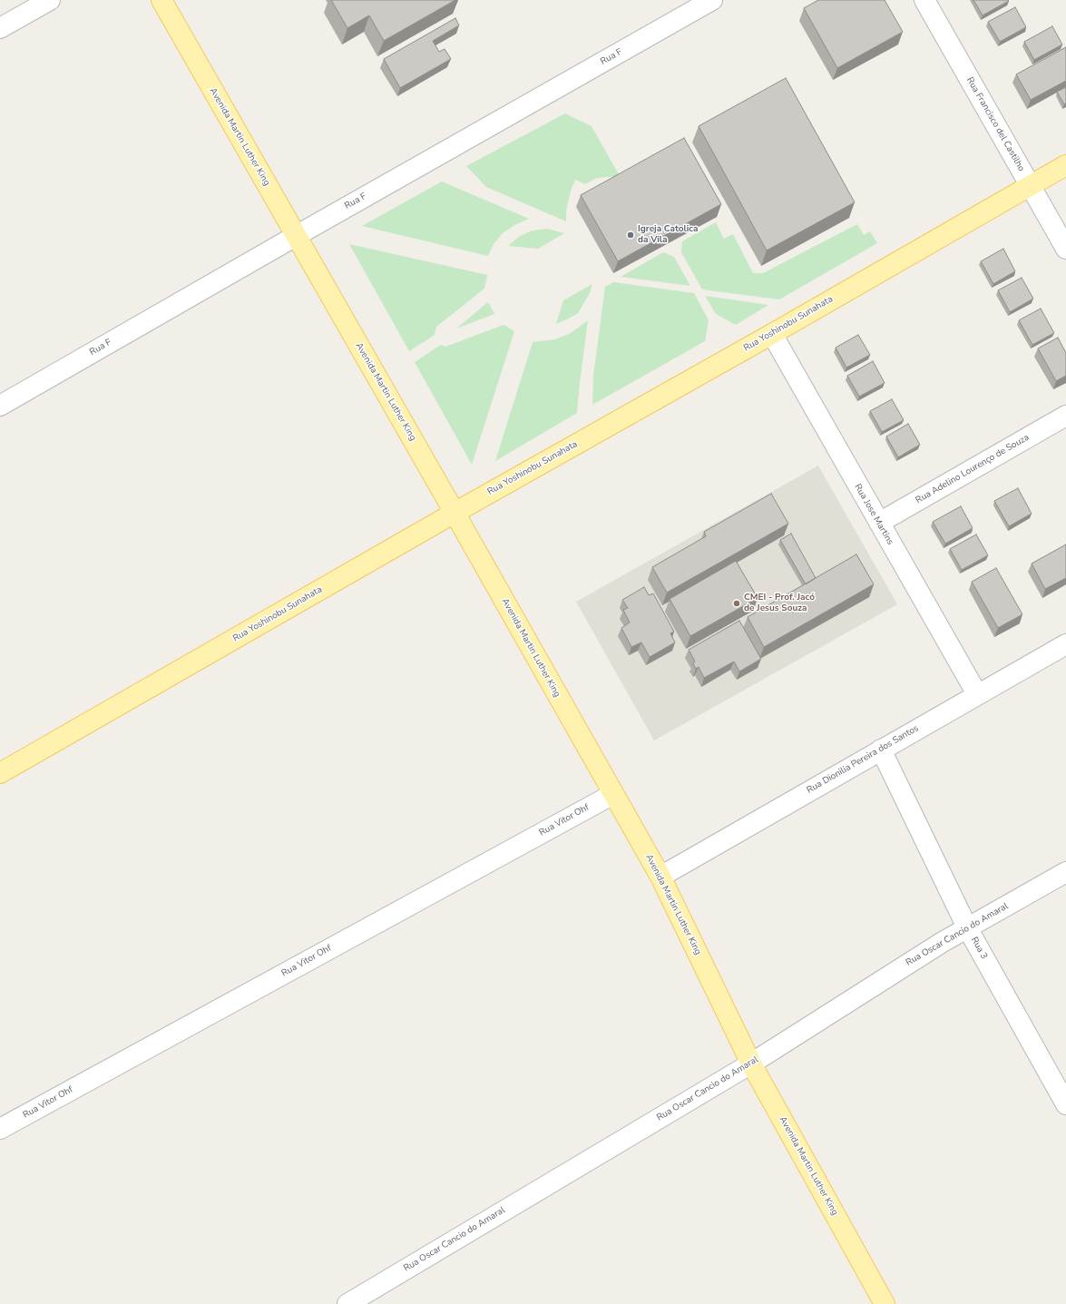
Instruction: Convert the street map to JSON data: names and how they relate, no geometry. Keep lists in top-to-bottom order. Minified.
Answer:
{"streets":{"main road":["Avenida Martin Luther King","Rua Yoshinobu Sunahata"],"street":["Rua F","Rua Francisco del Castilho","Rua Adelino Lourenço de Souza","Rua Jose Martins","Rua Dionilia Pereira dos Santos","Rua Vitor Ohf","Rua Oscar Cancio do Amaral","Rua 3"]},"crossings":[["Rua F","Avenida Martin Luther King"],["Rua Francisco del Castilho","Rua Yoshinobu Sunahata"],["Avenida Martin Luther King","Rua Yoshinobu Sunahata"],["Avenida Martin Luther King","Rua Dionilia Pereira dos Santos"],["Avenida Martin Luther King","Rua Vitor Ohf"],["Avenida Martin Luther King","Rua Oscar Cancio do Amaral"],["Rua Yoshinobu Sunahata","Rua Jose Martins"],["Rua Adelino Lourenço de Souza","Rua Jose Martins"],["Rua Jose Martins","Rua Dionilia Pereira dos Santos"],["Rua Dionilia Pereira dos Santos","Rua 3"],["Rua Oscar Cancio do Amaral","Rua 3"]],"places":["Igreja Catolica da Vila","CMEI - Prof. Jacó de Jesus Souza"]}
